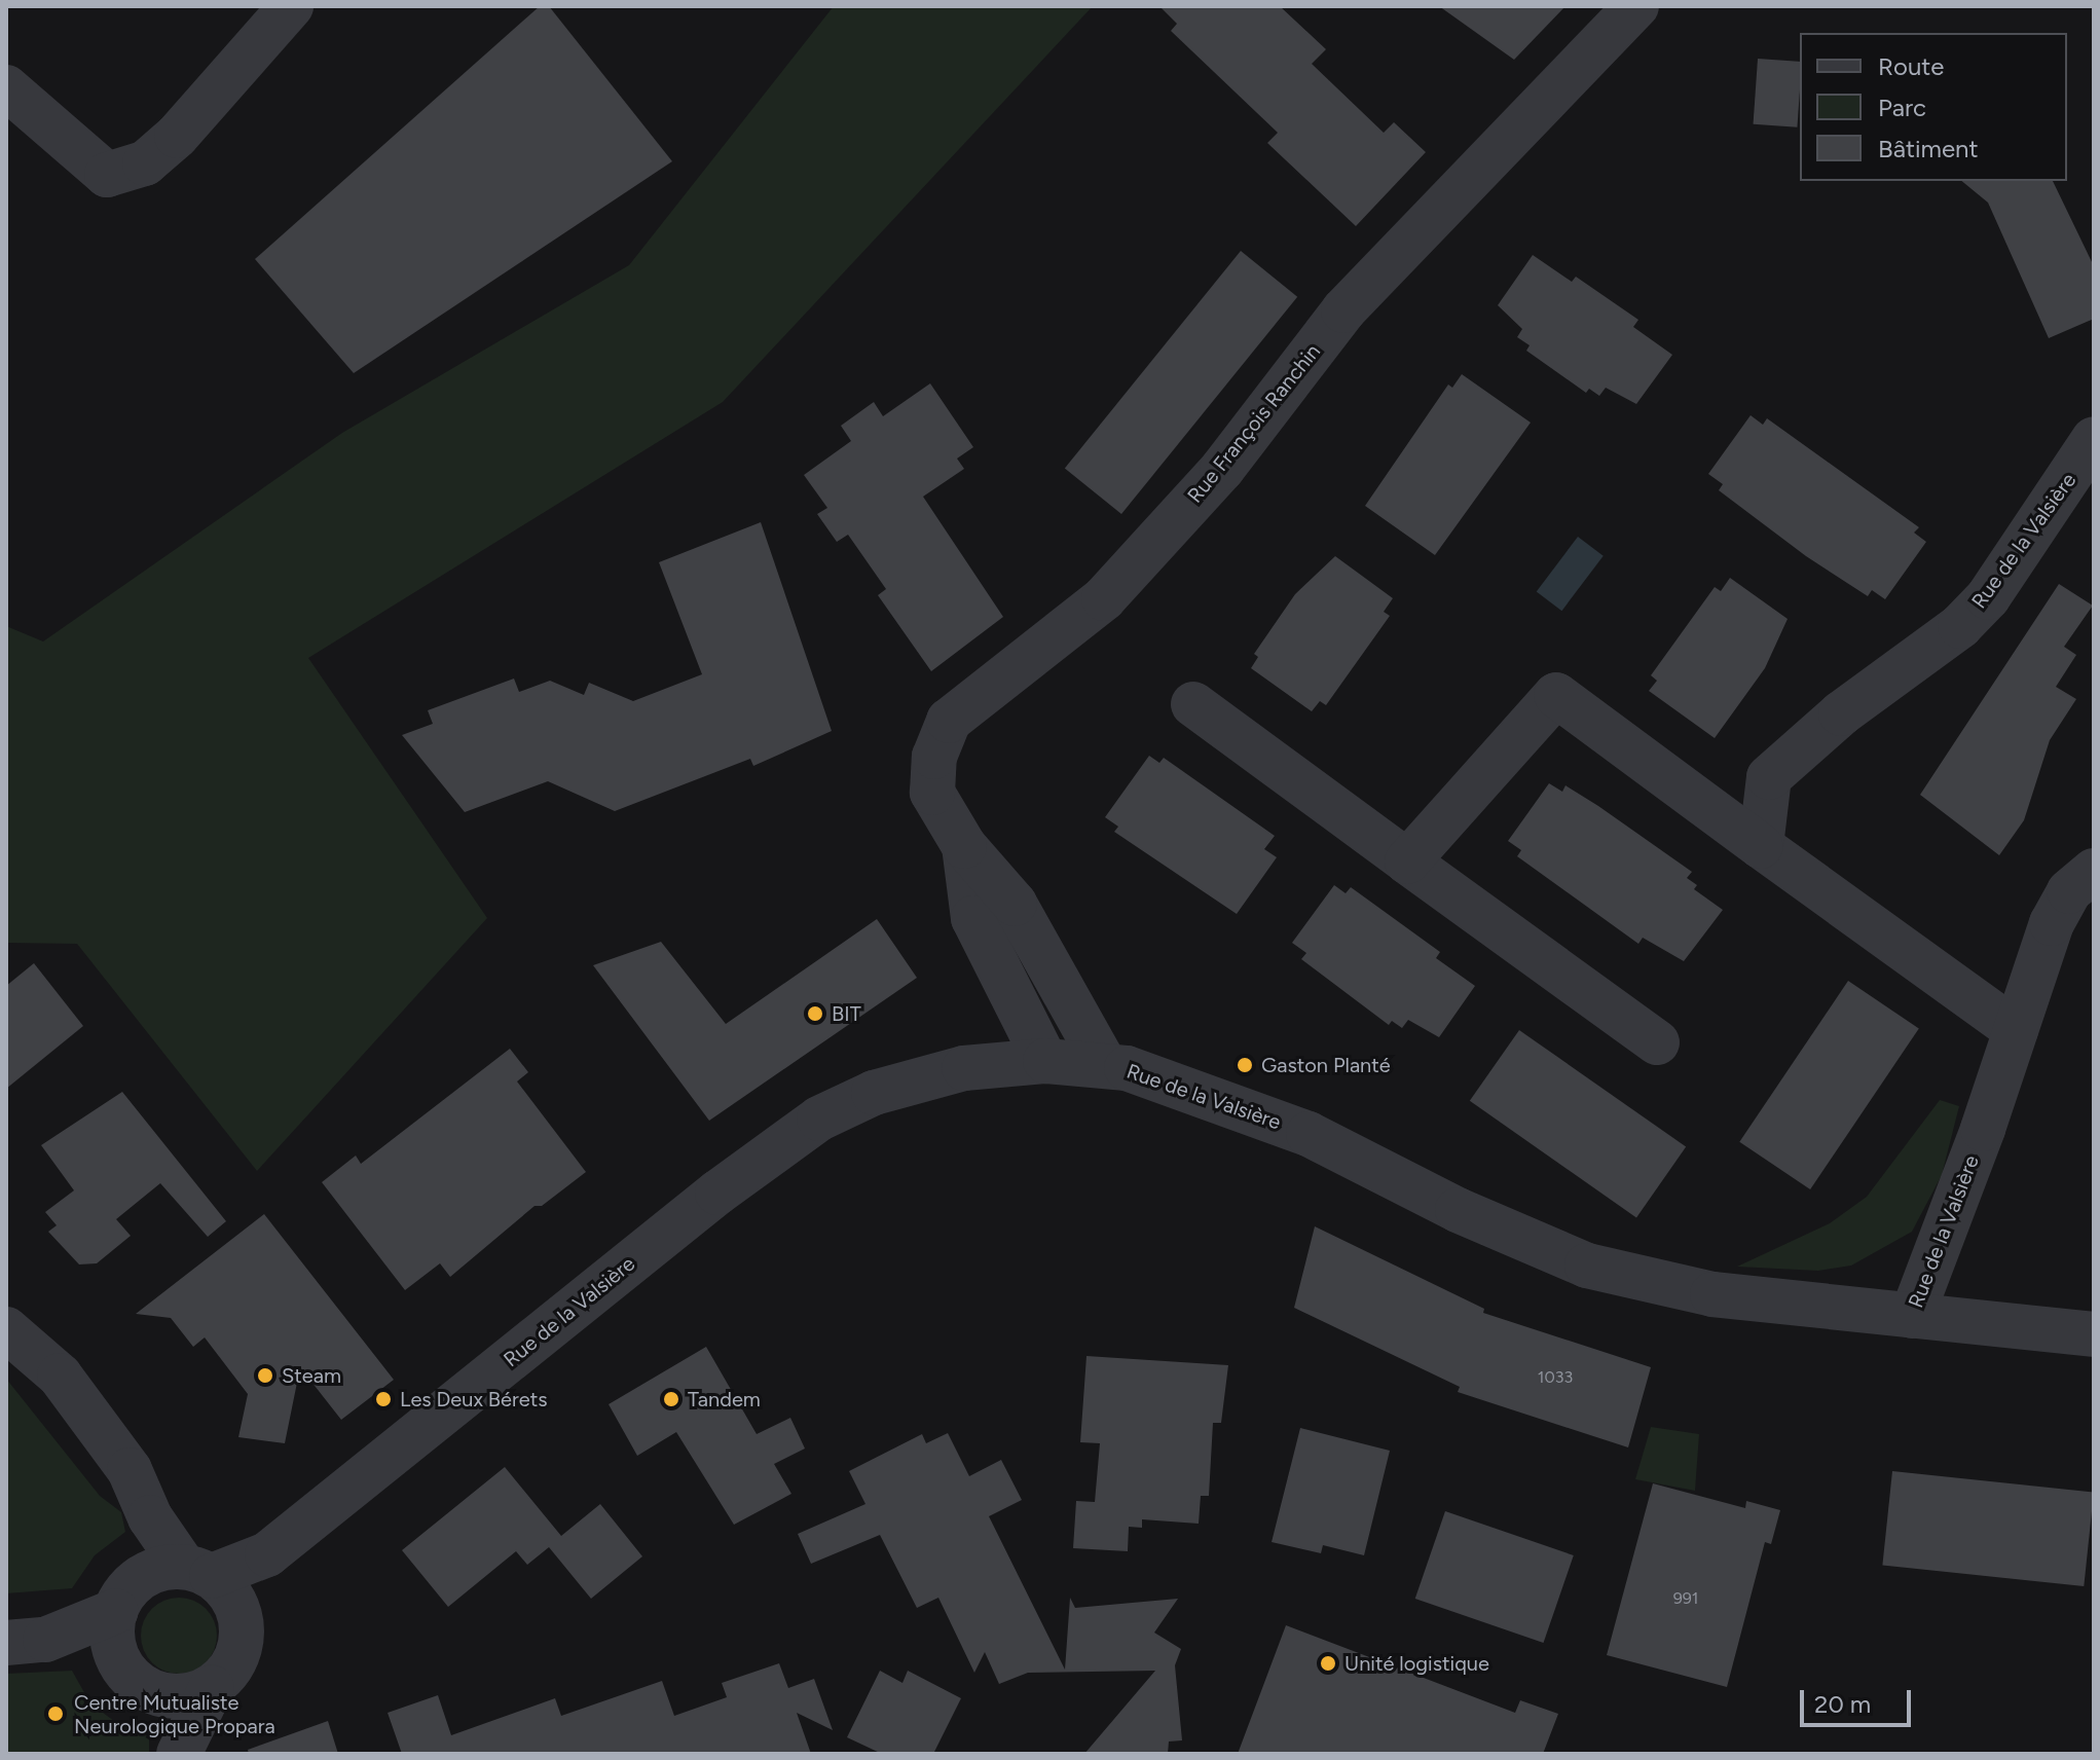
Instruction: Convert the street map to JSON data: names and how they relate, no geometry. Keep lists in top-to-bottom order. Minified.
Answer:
{"streets":{"street":["Rue François Ranchin","Rue de la Valsière"]},"crossings":[["Rue François Ranchin","Rue de la Valsière"]],"places":["BIT","Gaston Planté","Steam","Les Deux Bérets","Tandem","Unité logistique","Centre Mutualiste Neurologique Propara"],"house_numbers":["1033","991"],"legend":["Route","Parc","Bâtiment"],"scale_bar":"20 m"}
